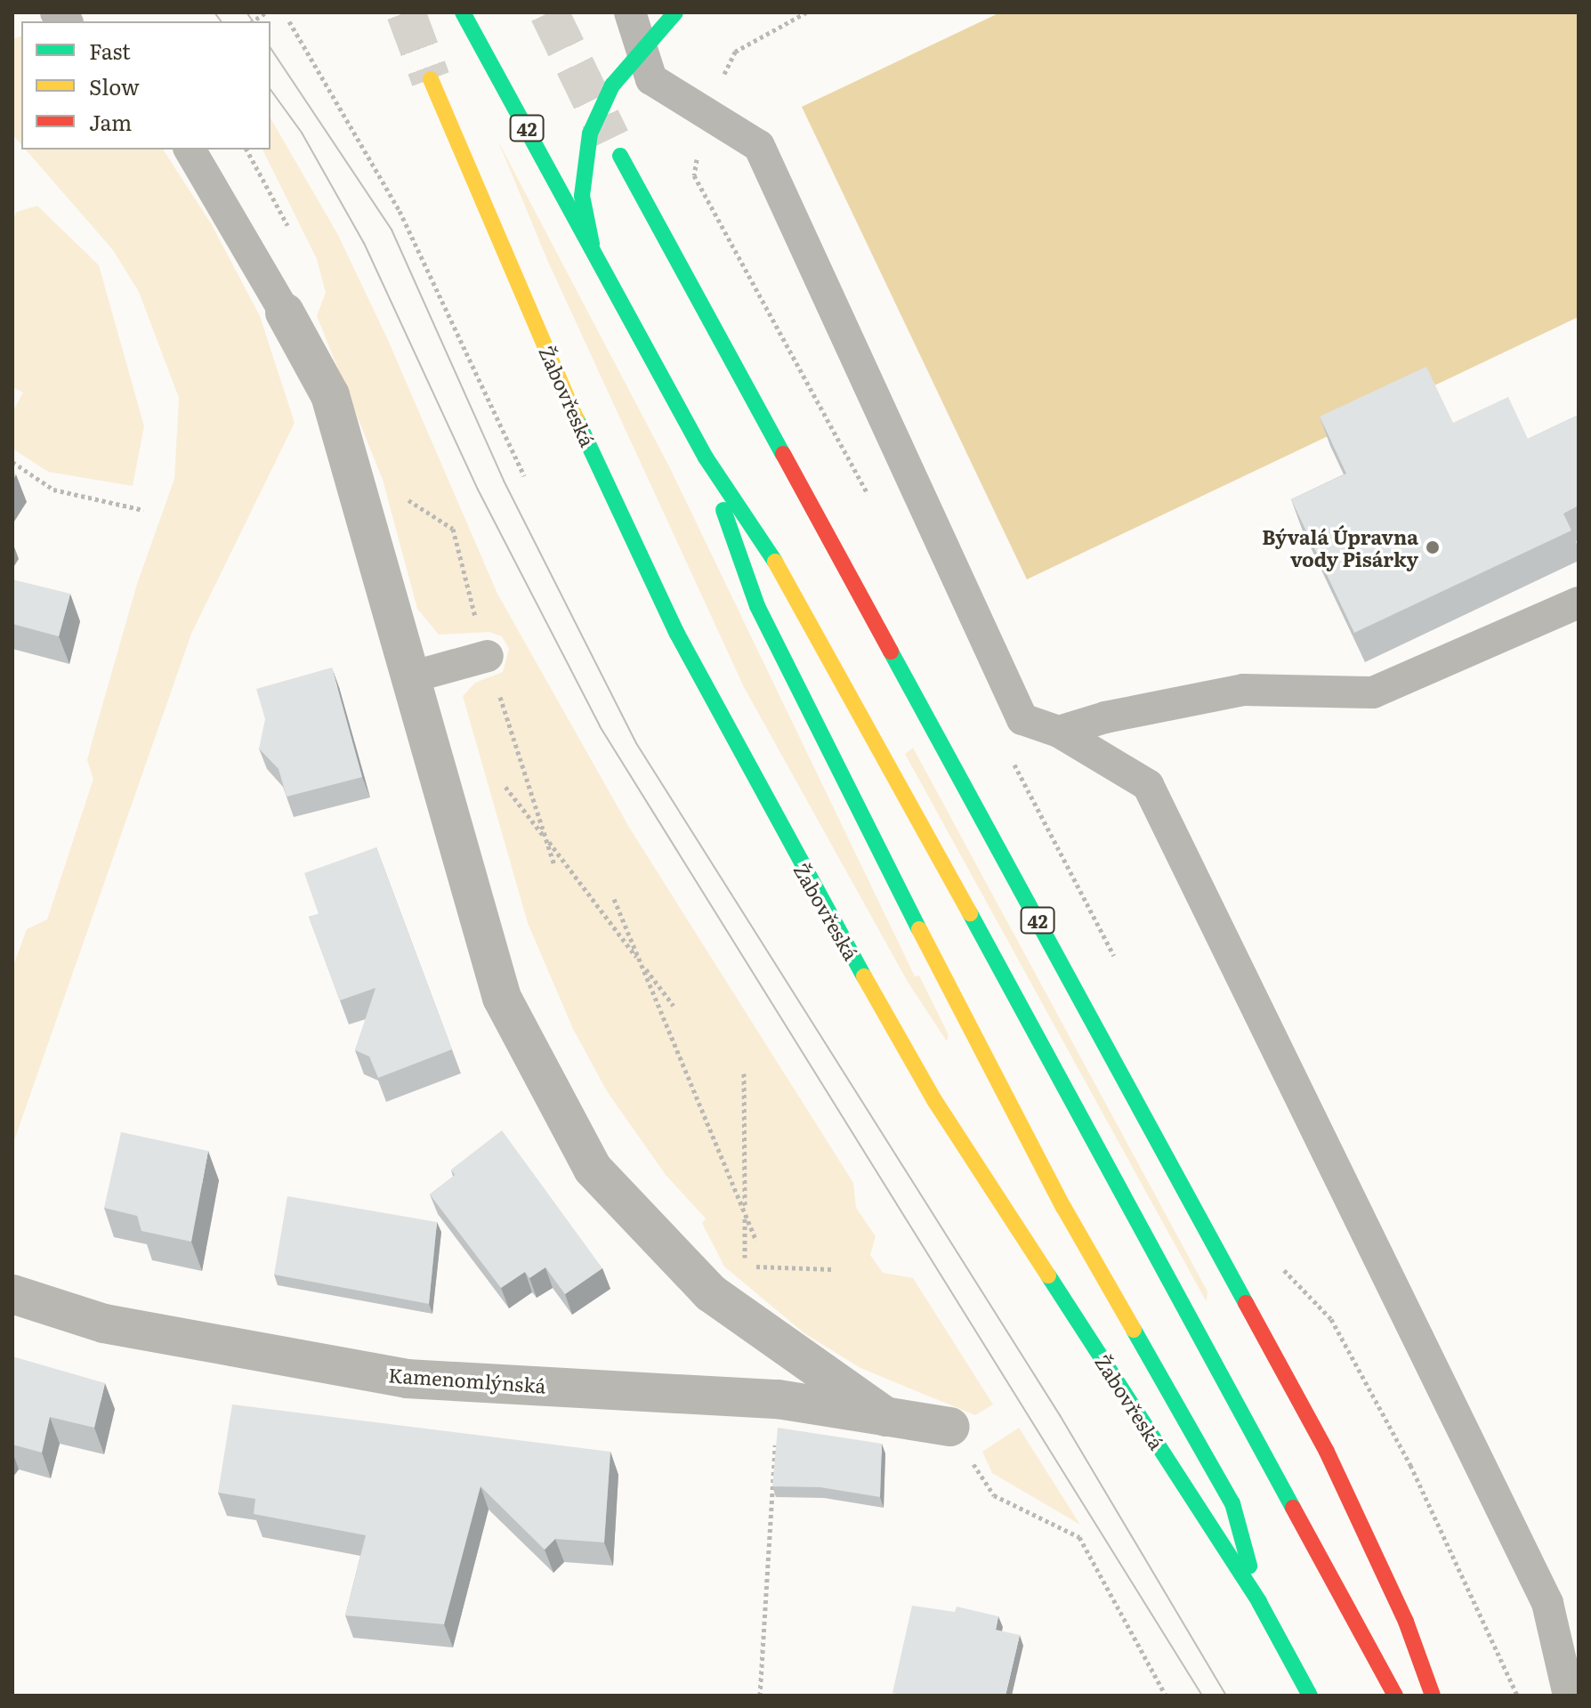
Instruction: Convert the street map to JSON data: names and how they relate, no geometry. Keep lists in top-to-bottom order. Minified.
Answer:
{"streets":{"highway":["42","Žabovřeská"],"street":["Kamenomlýnská"]},"crossings":[["42","Žabovřeská"]],"places":["Bývalá Úpravna vody Pisárky"],"legend":["Fast","Slow","Jam"]}
